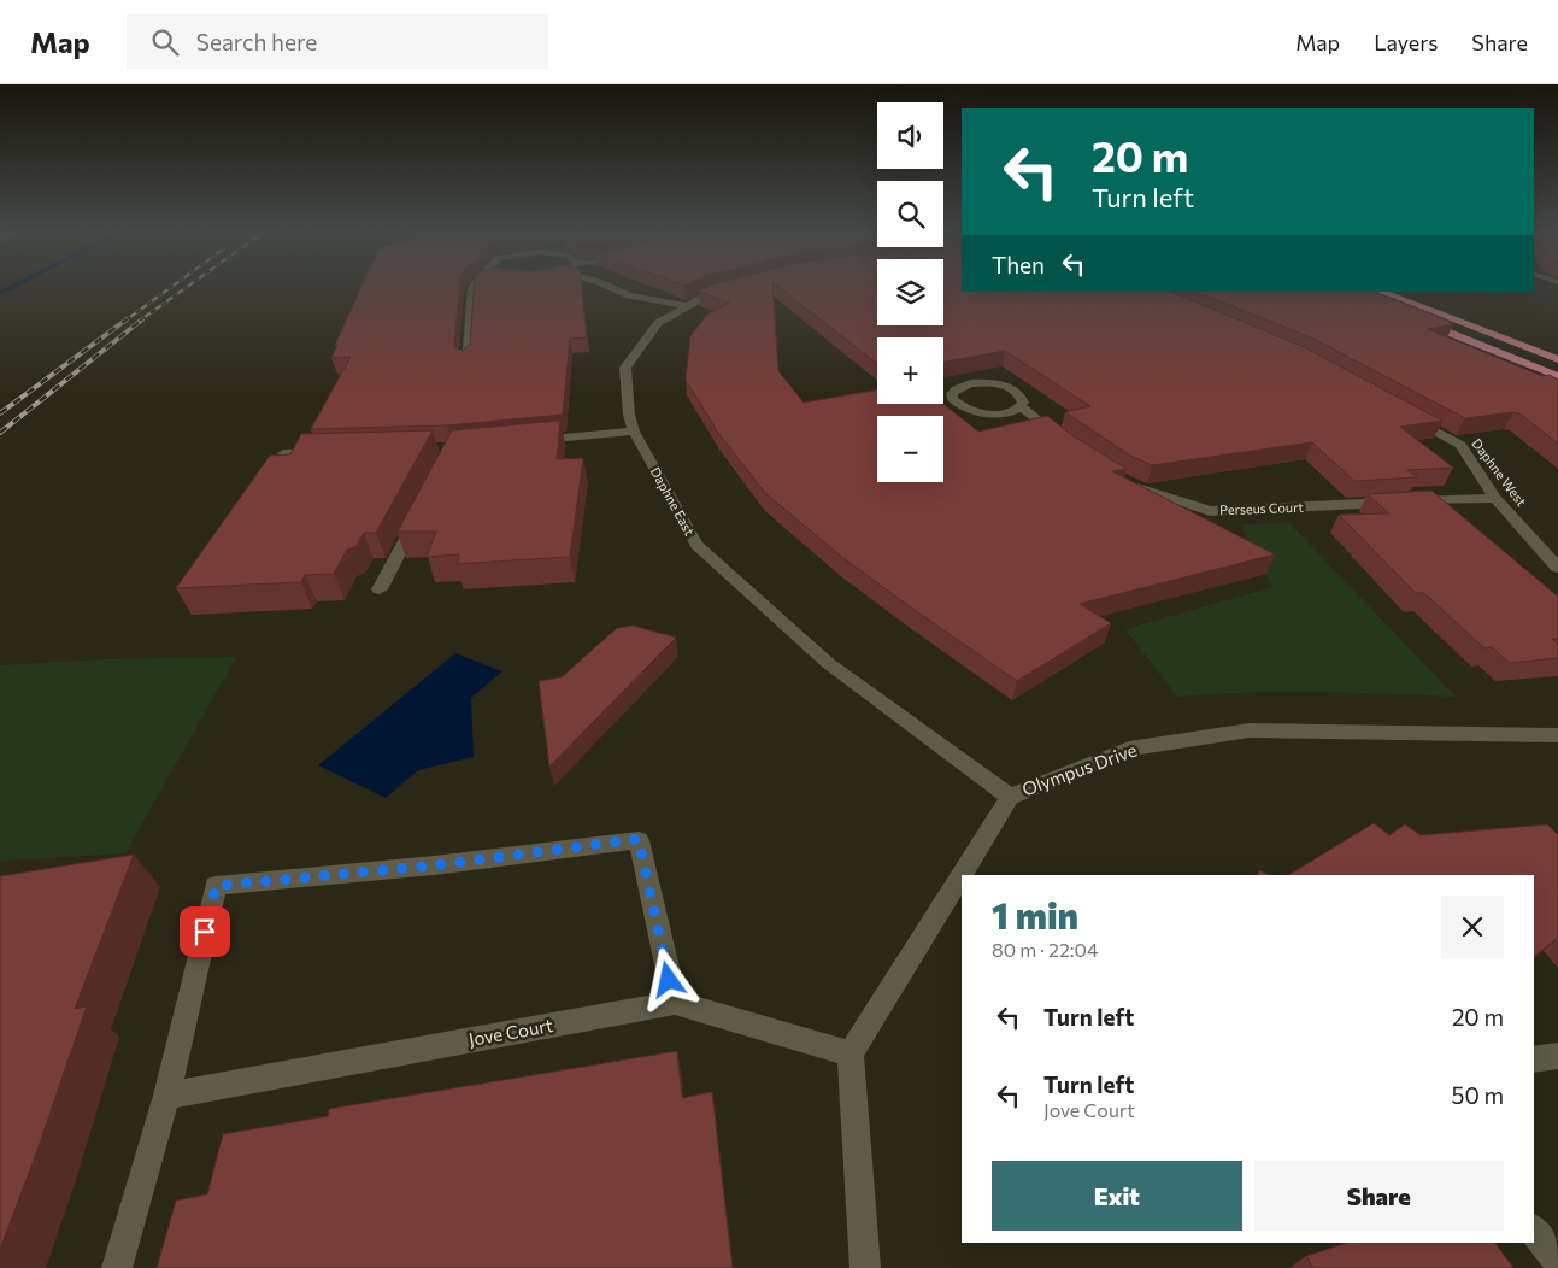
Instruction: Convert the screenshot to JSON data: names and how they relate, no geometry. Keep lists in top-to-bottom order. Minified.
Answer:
{"streets":{"street":["Daphne West","Daphne East","Perseus Court","Olympus Drive","Jove Court"]},"crossings":[["Daphne West","Perseus Court"],["Daphne East","Olympus Drive"],["Olympus Drive","Jove Court"]],"page":{"header":"Map","search":"Search here","nav":["Map","Layers","Share"],"map_buttons":["+","−"],"turn":["20 m","Turn left"],"then":"Then","heading":["1 min","80 m · 22:04"],"list":[{"name":"Turn left","value":"20 m"},{"name":"Turn left","note":"Jove Court","value":"50 m"}],"buttons":["Exit","Share"]}}
